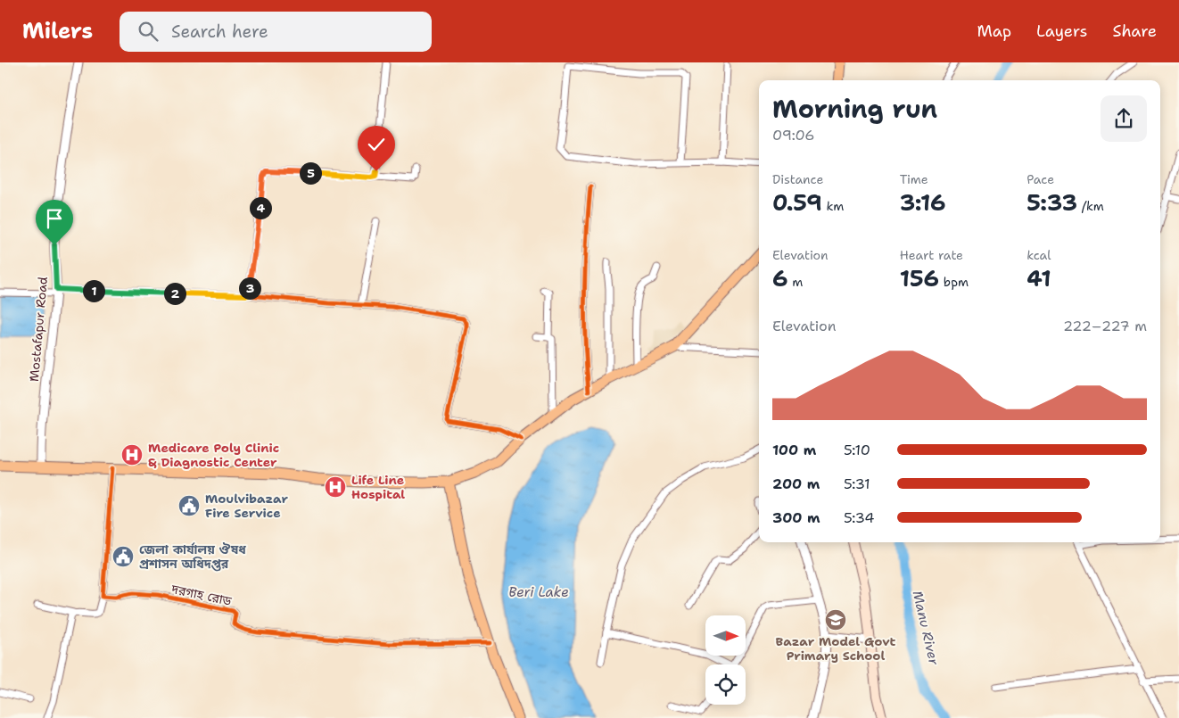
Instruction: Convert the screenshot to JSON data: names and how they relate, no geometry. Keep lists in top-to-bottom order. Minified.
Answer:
{"streets":{"street":["Mostafapur Road","দরগাহ রোড"]},"water":["Beri Lake","Manu River"],"places":{"hospital":["Medicare Poly Clinic & Diagnostic Center","Life Line Hospital"],"public building":["Moulvibazar Fire Service","জেলা কার্যালয় ঔষধ প্রশাসন অধিদপ্তর"],"school or university":["Bazar Model Govt Primary School"]},"north":"right","page":{"header":"Milers","search":"Search here","nav":["Map","Layers","Share"],"heading":["Morning run","09:06"],"stats":[["Distance","0.59 km"],["Time","3:16"],["Pace","5:33 /km"],["Elevation","6 m"],["Heart rate","156 bpm"],["kcal","41"]],"pins":["5","4","3","1","2"],"chart":["Elevation","222–227 m"],"list":[{"name":"100 m","note":"5:10"},{"name":"200 m","note":"5:31"},{"name":"300 m","note":"5:34"}]}}
